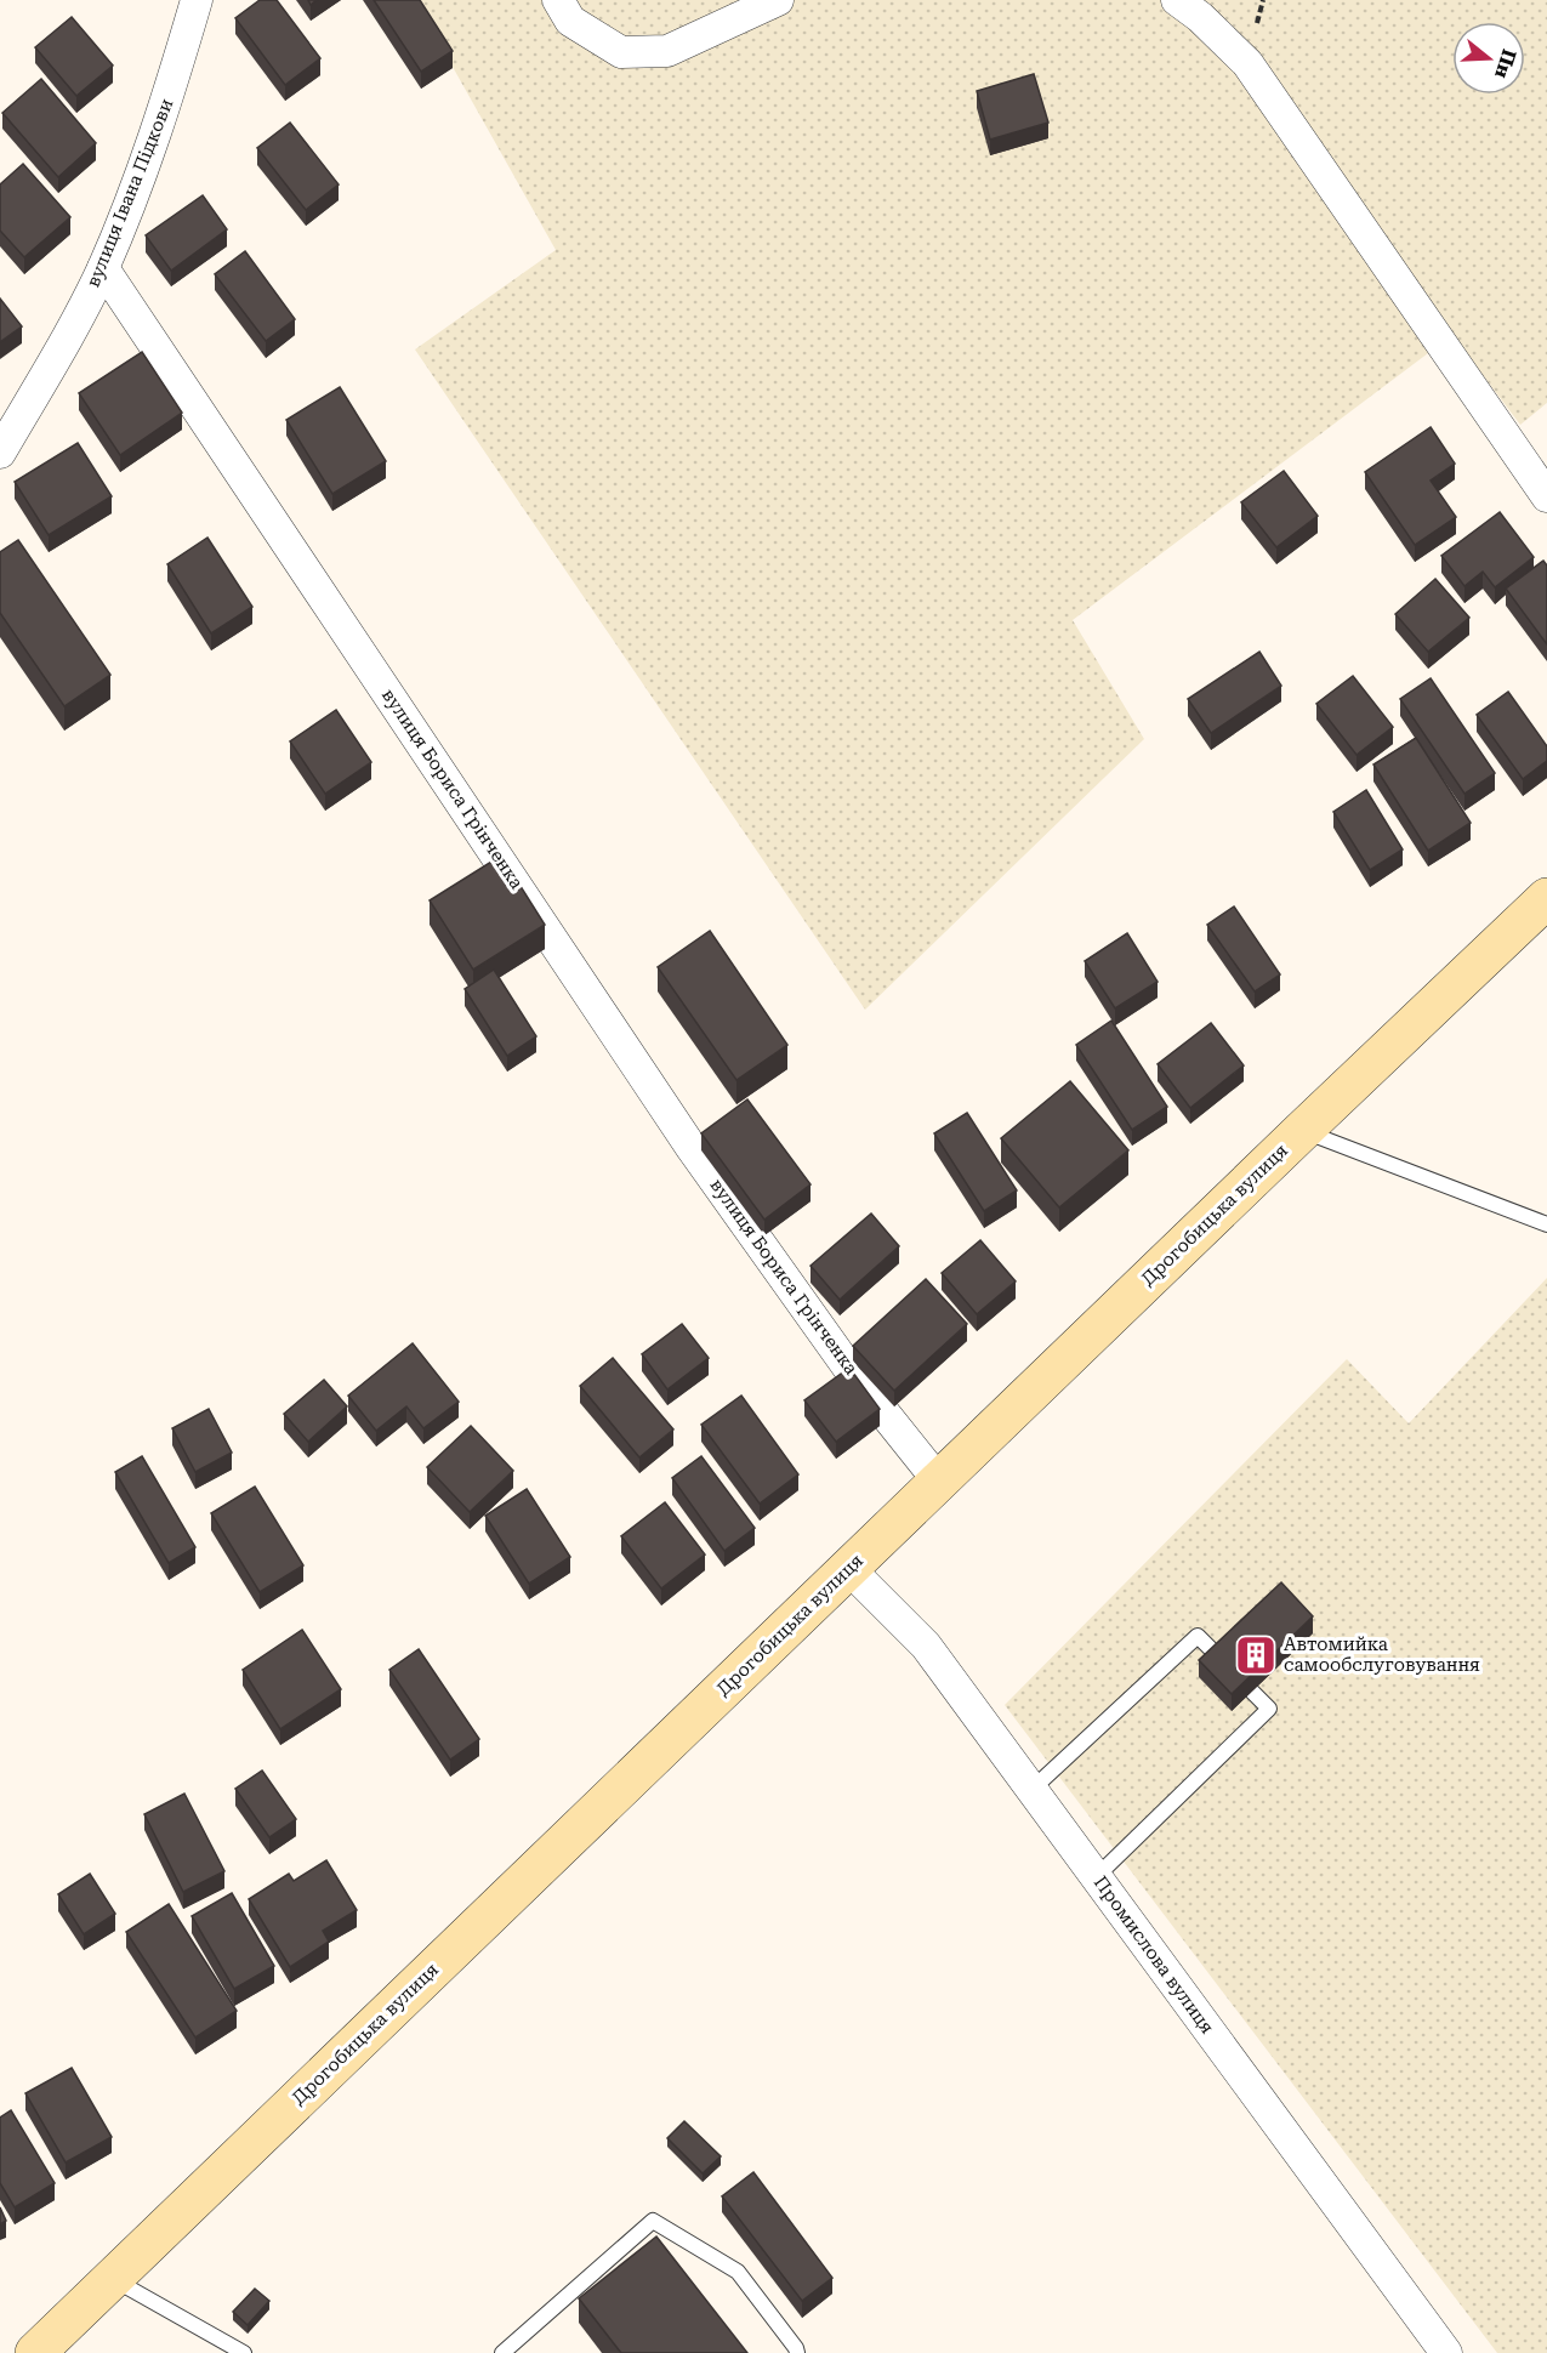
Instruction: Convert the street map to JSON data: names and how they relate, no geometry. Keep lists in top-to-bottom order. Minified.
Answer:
{"streets":{"main road":["Дрогобицька вулиця"],"street":["вулиця Івана Підкови","вулиця Бориса Грінченка","Промислова вулиця"]},"crossings":[["вулиця Івана Підкови","вулиця Бориса Грінченка"],["вулиця Бориса Грінченка","Дрогобицька вулиця"],["Дрогобицька вулиця","Промислова вулиця"]],"places":{"building":["Автомийка самообслуговування"]},"north":"right"}
